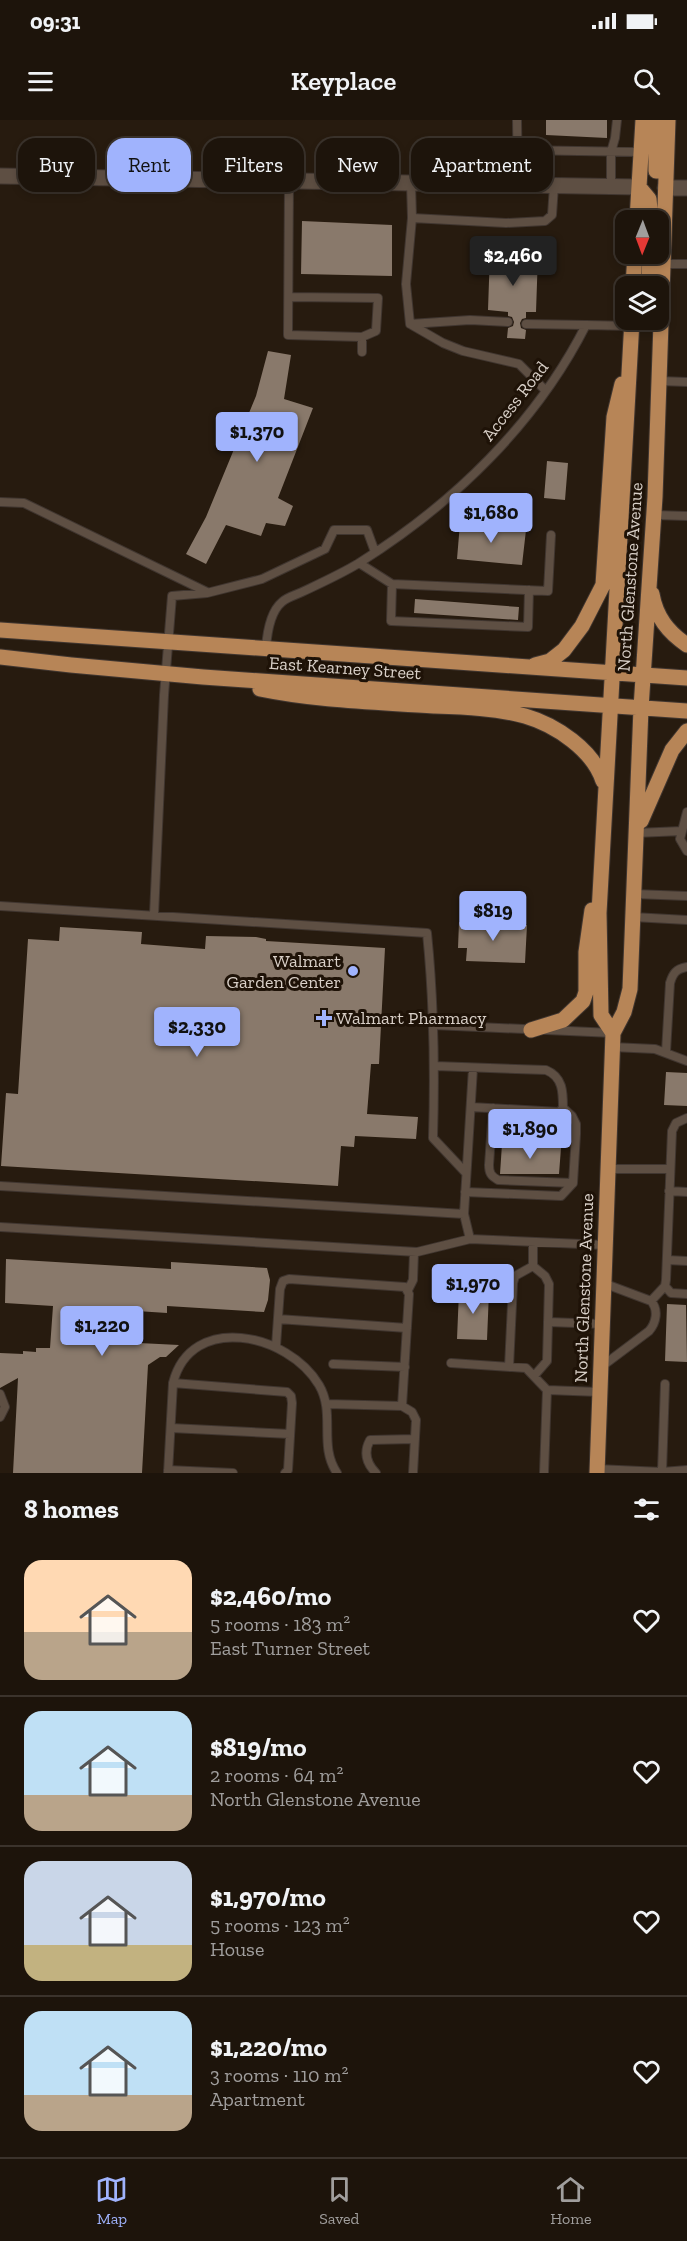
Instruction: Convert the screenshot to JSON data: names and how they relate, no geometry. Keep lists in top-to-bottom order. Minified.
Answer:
{"streets":{"main road":["North Glenstone Avenue","East Kearney Street"],"lane":["Access Road"]},"crossings":[["Access Road","East Kearney Street"],["North Glenstone Avenue","East Kearney Street"]],"places":{"other":["Walmart Garden Center"],"health":["Walmart Pharmacy"]},"north":"bottom","page":{"status":"09:31","header":"Keyplace","chip":["Buy","Rent","Filters","New","Apartment"],"price":["$2,460","$1,370","$1,680","$819","$2,330","$1,890","$1,970","$1,220"],"heading":"8 homes","list":[{"name":"$2,460/mo","note":"5 rooms · 183 m² · East Turner Street"},{"name":"$819/mo","note":"2 rooms · 64 m² · North Glenstone Avenue"},{"name":"$1,970/mo","note":"5 rooms · 123 m² · House"},{"name":"$1,220/mo","note":"3 rooms · 110 m² · Apartment"}],"tabs":["Map","Saved","Home"]}}
